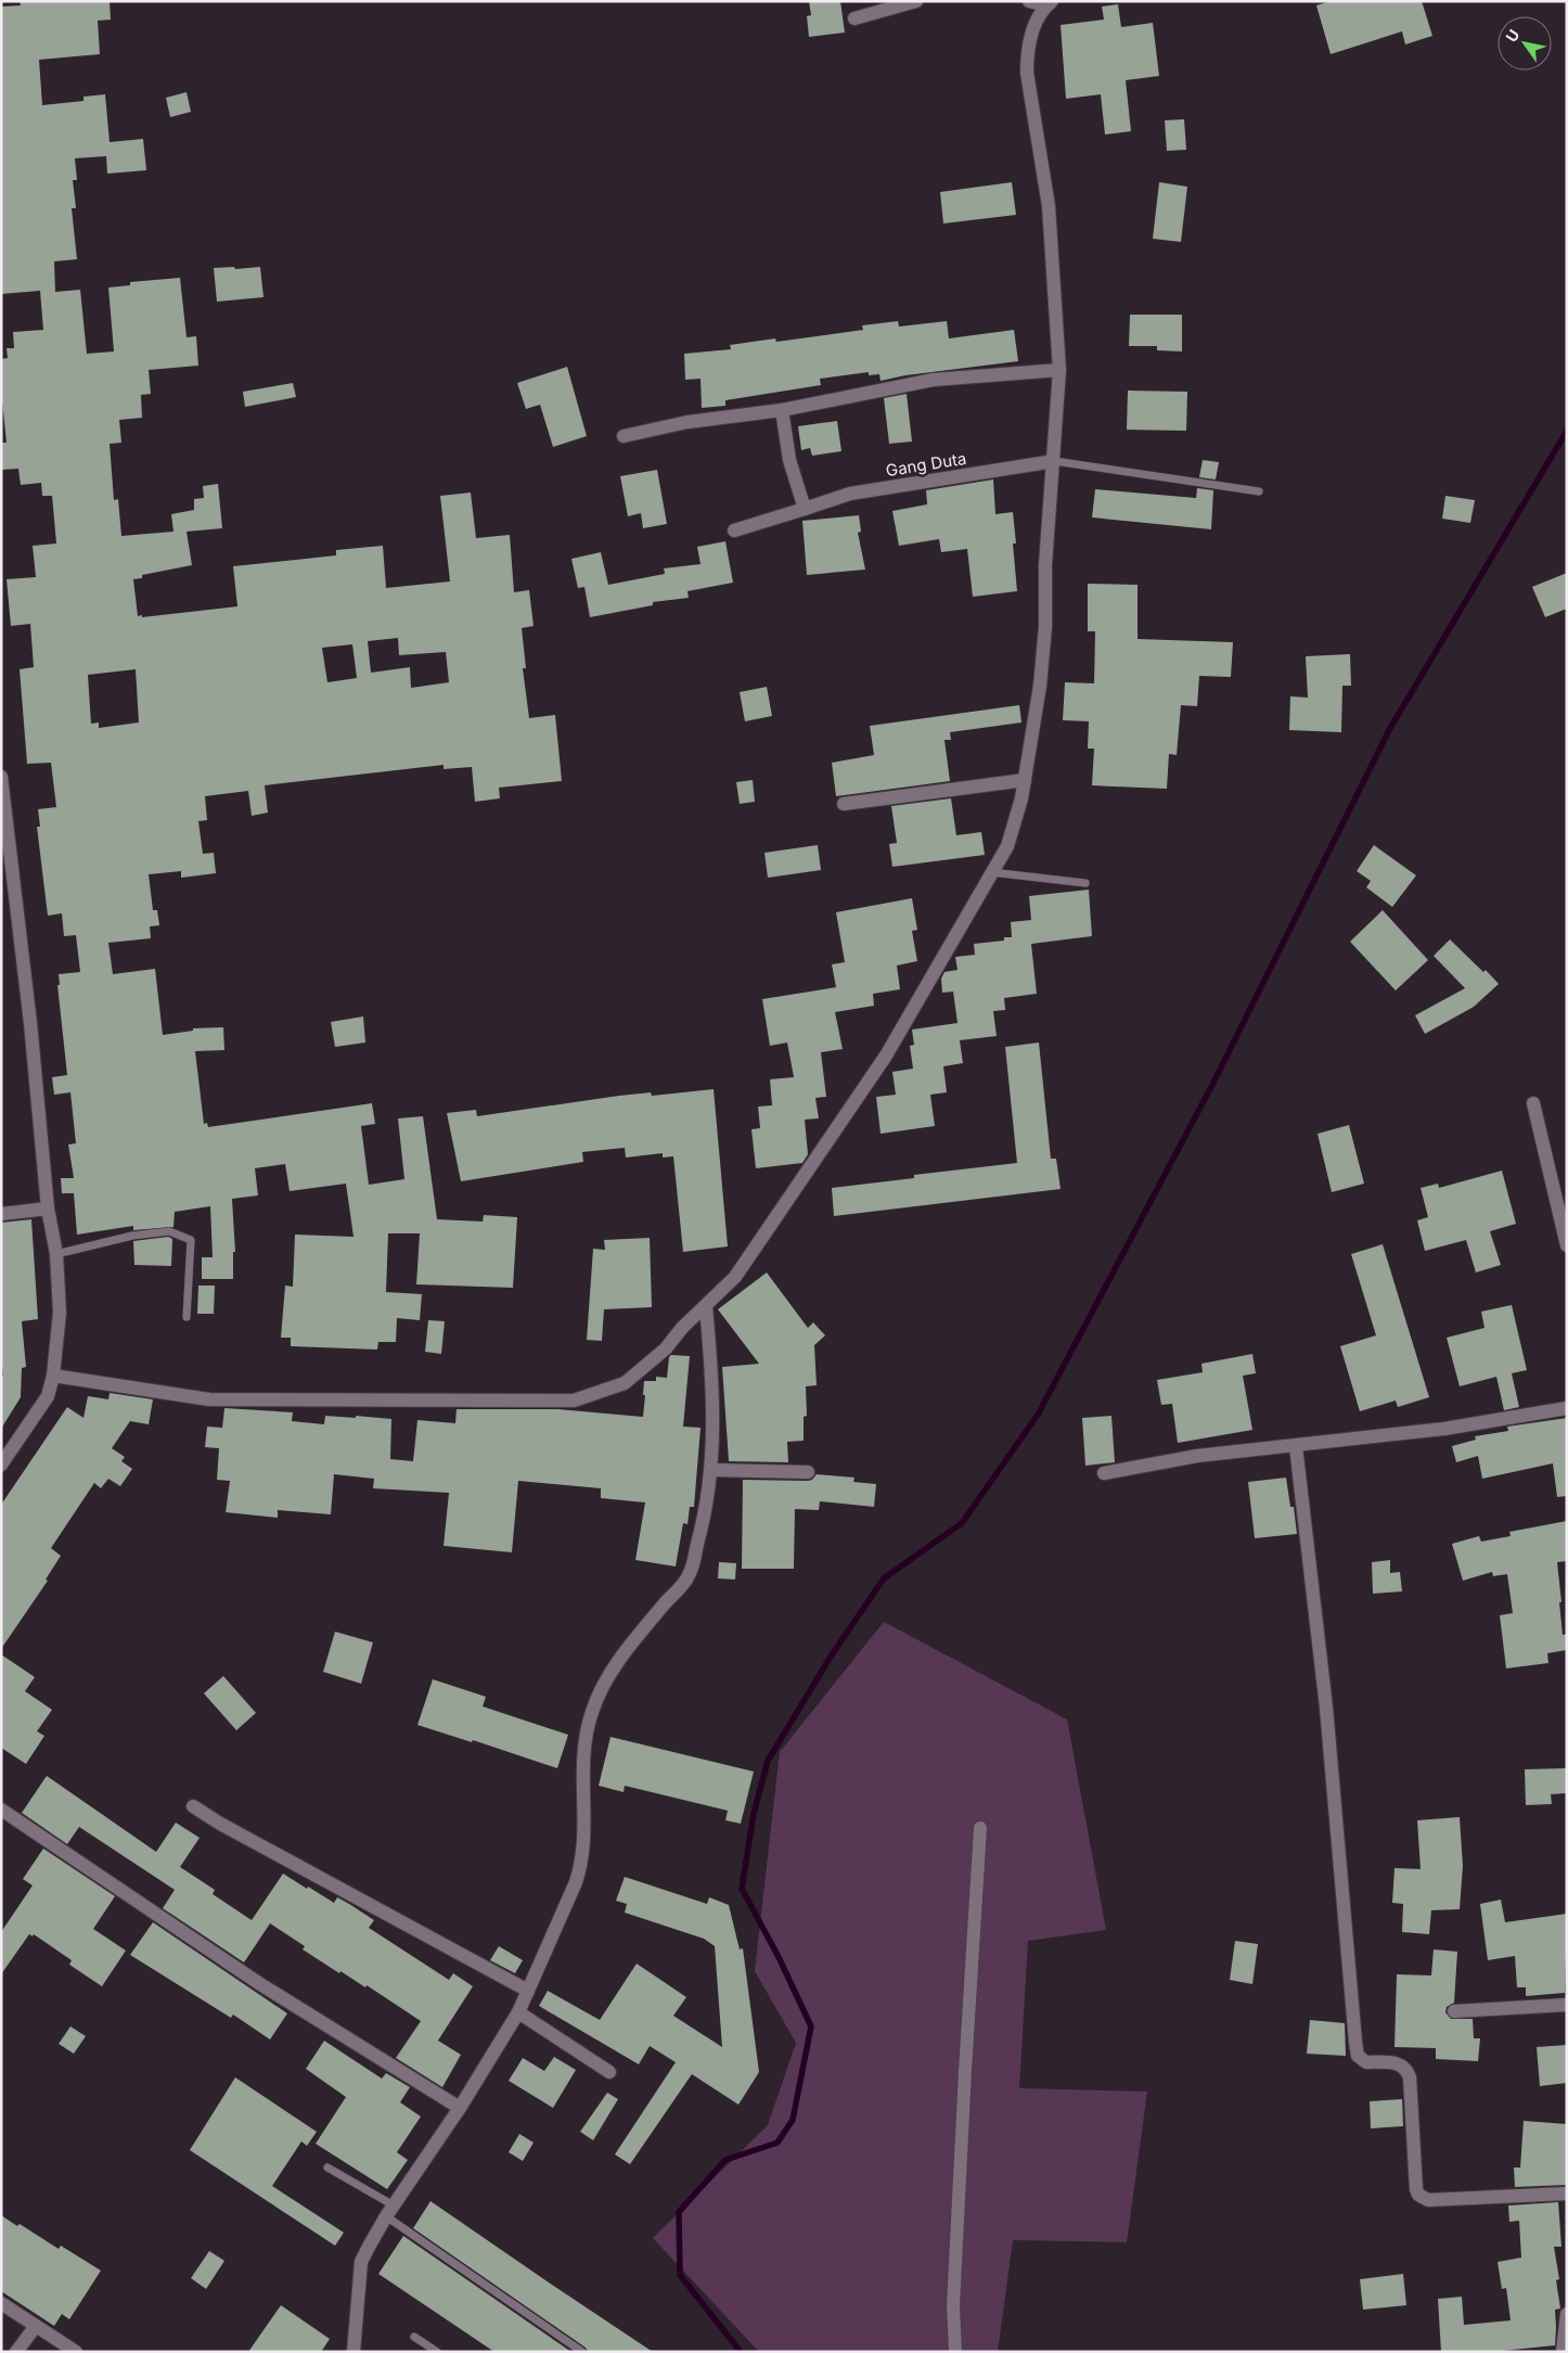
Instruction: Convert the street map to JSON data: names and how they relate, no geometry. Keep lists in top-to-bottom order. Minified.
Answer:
{"streets":{"street":["Gang Duta"]},"north":"top left"}
